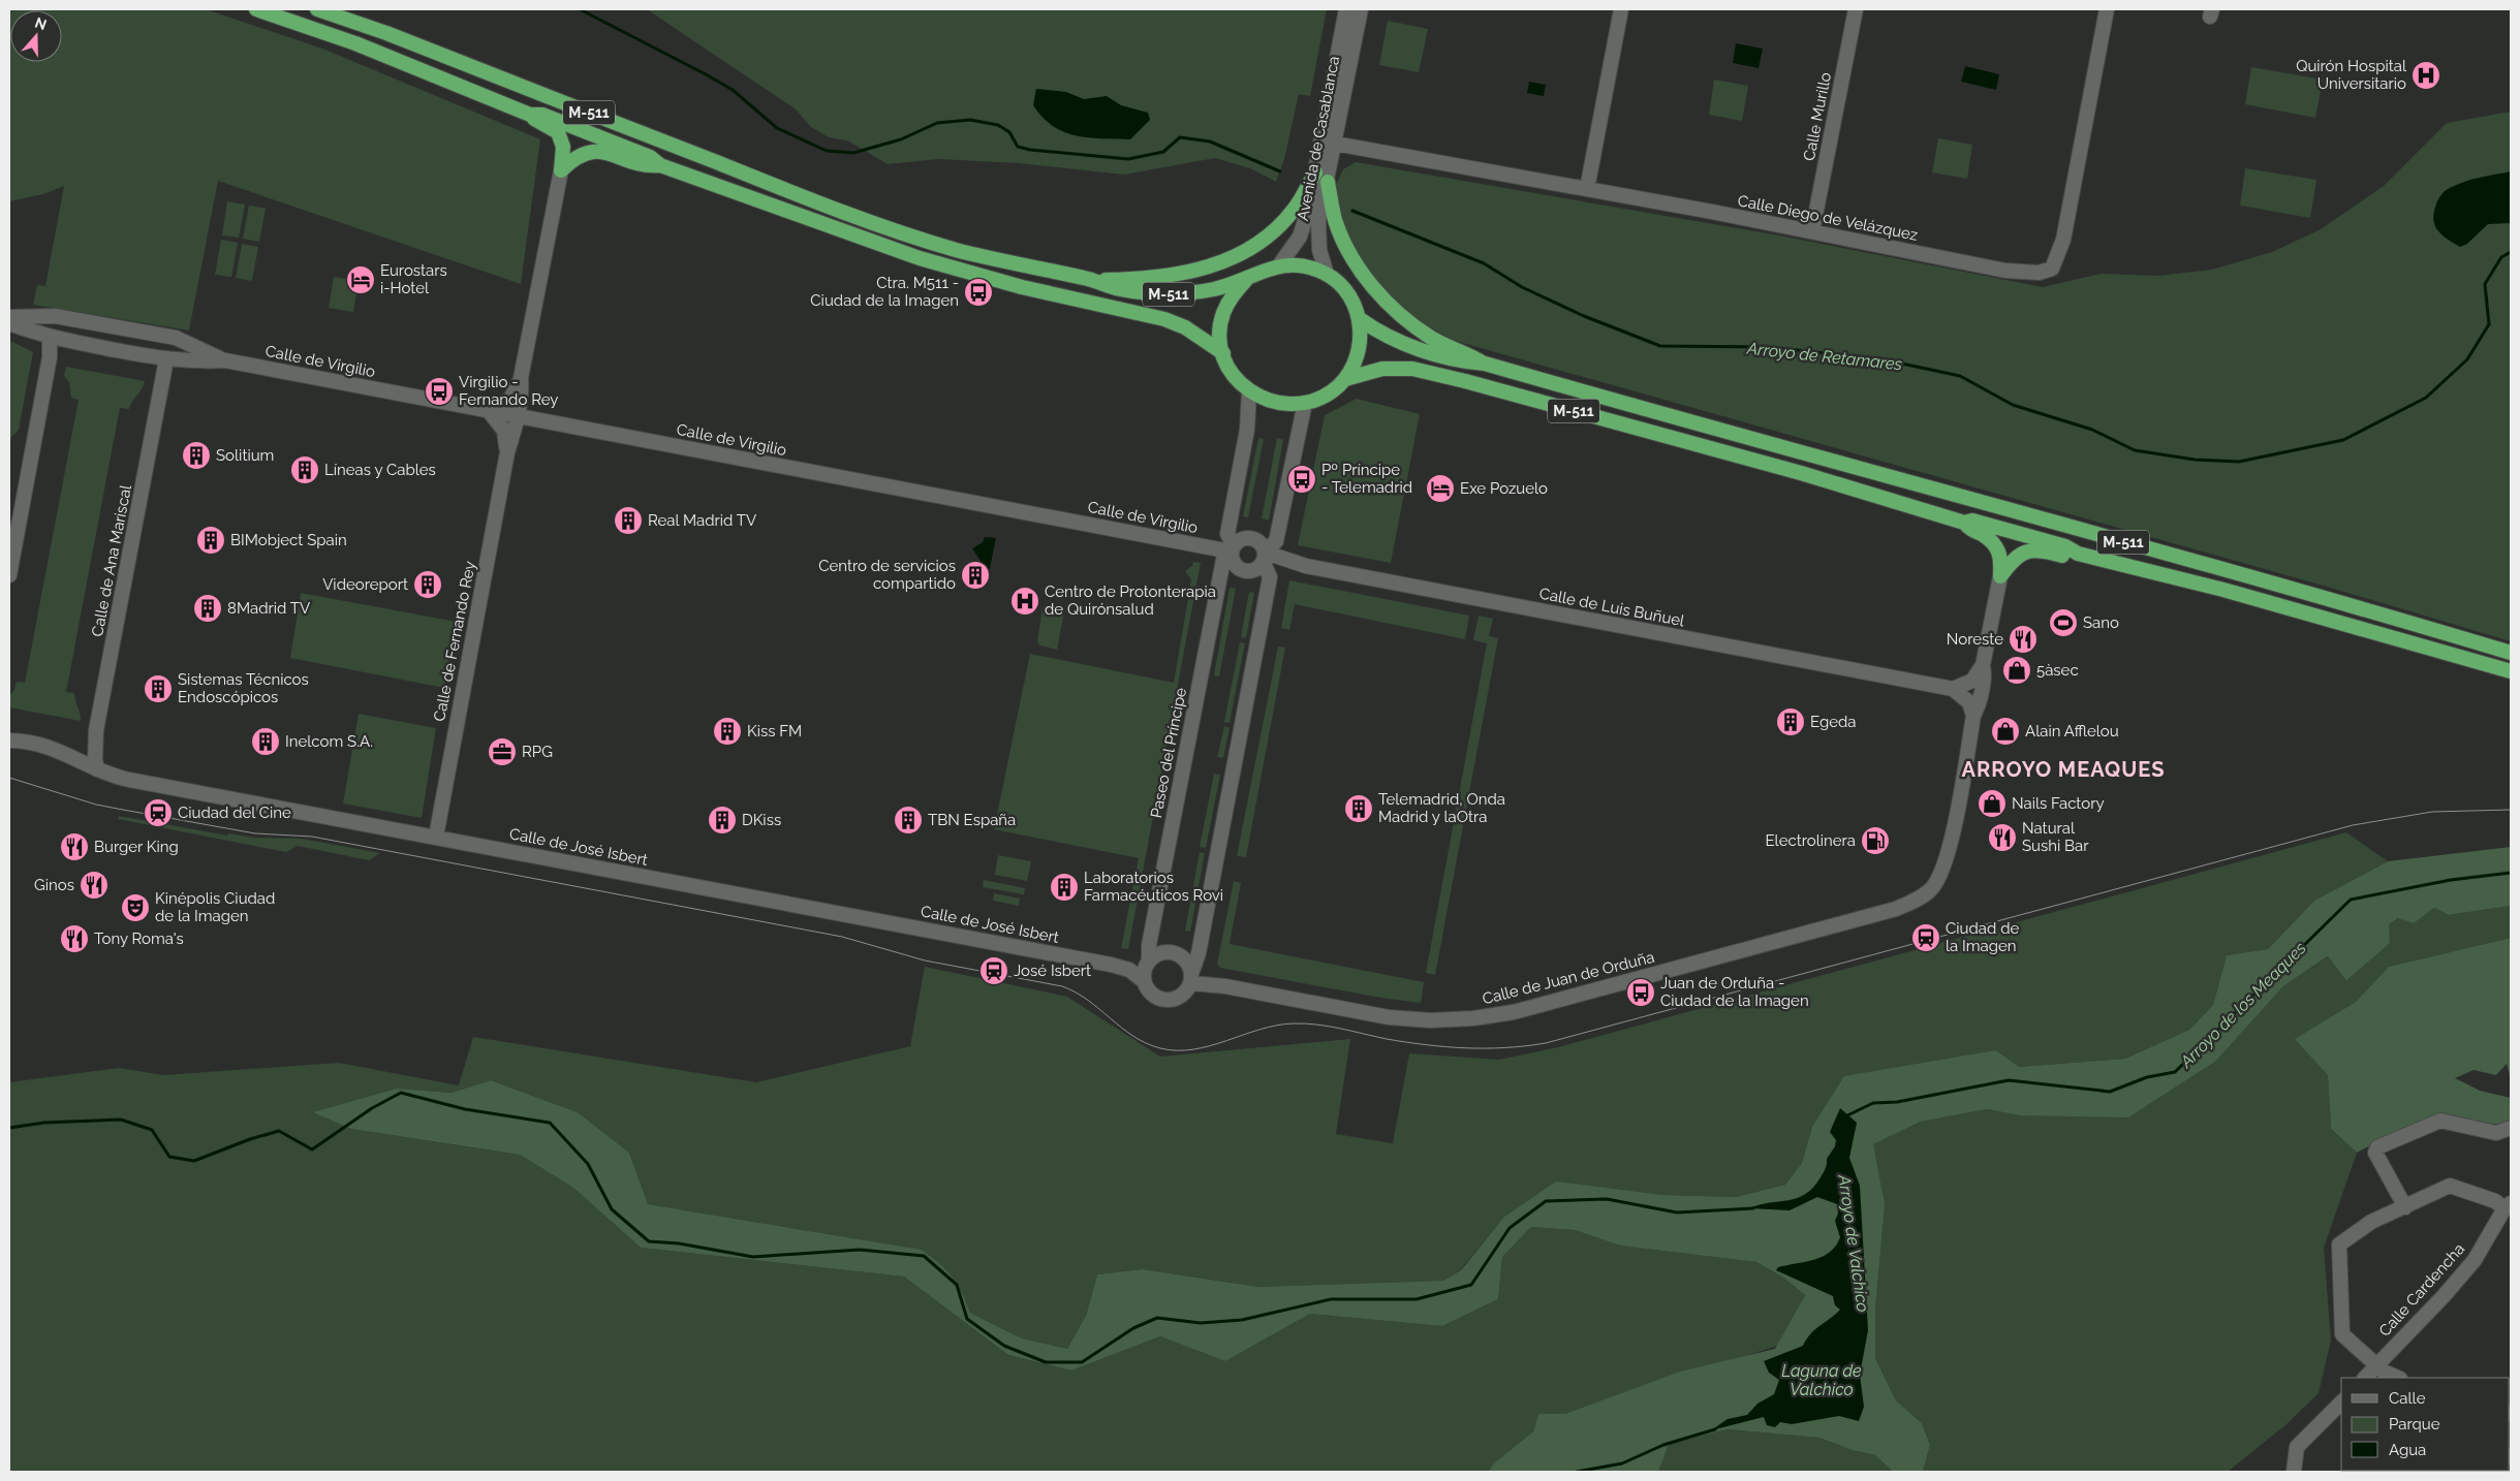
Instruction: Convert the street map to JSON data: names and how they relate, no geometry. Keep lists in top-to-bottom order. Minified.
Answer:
{"streets":{"highway":["M-511"],"street":["Calle Murillo","Avenida de Casablanca","Calle Diego de Velázquez","Calle de Virgilio","Calle de Ana Mariscal","Calle de Luis Buñuel","Calle de Fernando Rey","Paseo del Príncipe","Calle de José Isbert","Calle de Juan de Orduña","Calle Cardencha"]},"crossings":[["M-511","Avenida de Casablanca"],["M-511","Calle de Fernando Rey"],["Calle Murillo","Calle Diego de Velázquez"],["Avenida de Casablanca","Calle Diego de Velázquez"],["Calle de Virgilio","Calle de Ana Mariscal"],["Calle de Virgilio","Calle de Luis Buñuel"],["Calle de Virgilio","Calle de Fernando Rey"],["Calle de Virgilio","Paseo del Príncipe"],["Calle de Ana Mariscal","Calle de José Isbert"],["Calle de Luis Buñuel","Paseo del Príncipe"],["Calle de Fernando Rey","Calle de José Isbert"],["Paseo del Príncipe","Calle de José Isbert"],["Paseo del Príncipe","Calle de Juan de Orduña"],["Calle de José Isbert","Calle de Juan de Orduña"]],"districts":["ARROYO MEAQUES"],"water":["Arroyo de Retamares","Arroyo de los Meaques","Arroyo de Valchico","Laguna de Valchico"],"places":{"hospital":["Quirón Hospital Universitario","Centro de Protonterapia de Quirónsalud"],"hotel":["Eurostars i-Hotel","Exe Pozuelo"],"bus stop":["Ctra. M511 - Ciudad de la Imagen","Virgilio - Fernando Rey","Pº Príncipe - Telemadrid","Juan de Orduña - Ciudad de la Imagen"],"building":["Solitium","Líneas y Cables","Real Madrid TV","BIMobject Spain","Centro de servicios compartido","Videoreport","8Madrid TV","Sistemas Técnicos Endoscópicos","Egeda","Kiss FM","Inelcom S.A.","Telemadrid, Onda Madrid y laOtra","DKiss","TBN España","Laboratorios Farmacéuticos Rovi"],"sports":["Sano"],"restaurant":["Noreste","Natural Sushi Bar","Burger King","Ginos","Tony Roma's"],"shop":["5àsec","Alain Afflelou","Nails Factory"],"office":["RPG"],"station":["Ciudad del Cine","Ciudad de la Imagen","José Isbert"],"fuel station":["Electrolinera"],"theatre":["Kinépolis Ciudad de la Imagen"]},"legend":["Calle","Parque","Agua"],"north":"top"}
